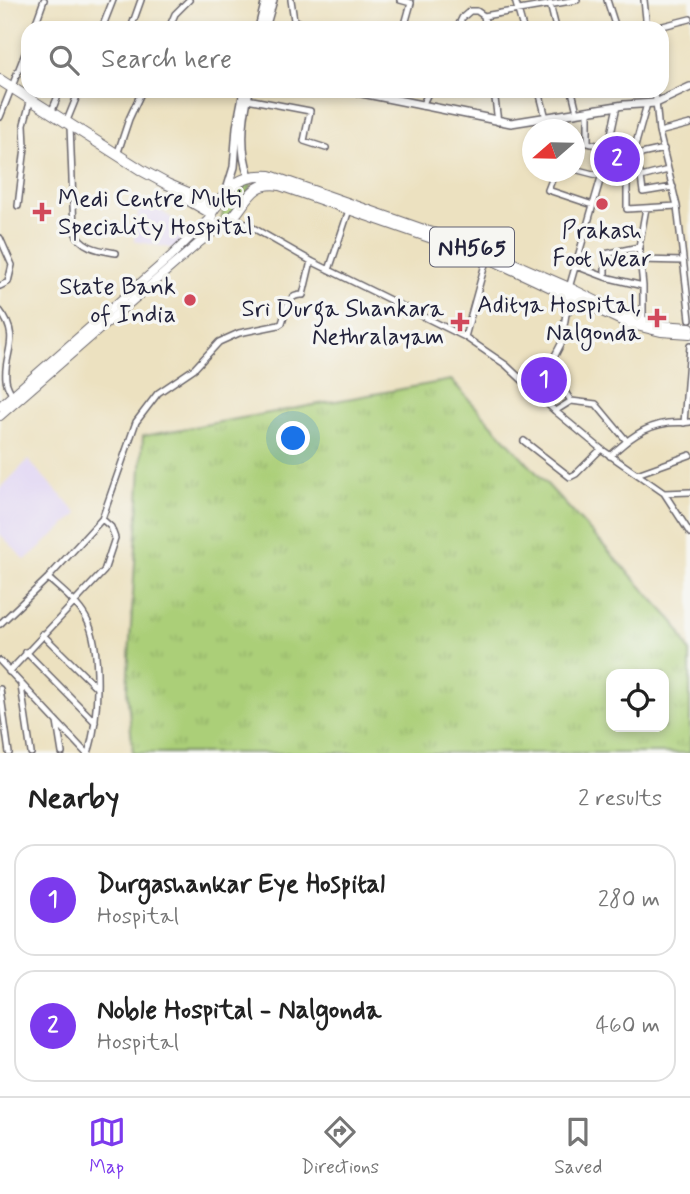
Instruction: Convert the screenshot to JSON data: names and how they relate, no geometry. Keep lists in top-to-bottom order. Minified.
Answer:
{"streets":{"highway":["NH565"]},"places":{"other":["Prakash Foot Wear","State Bank of India"],"health":["Medi Centre Multi Speciality Hospital","Aditya Hospital, Nalgonda","Sri Durga Shankara Nethralayam"]},"north":"left","page":{"search":"Search here","pins":["2","1"],"heading":["Nearby","2 results"],"list":[{"mark":"1","name":"Durgashankar Eye Hospital","note":"Hospital","value":"280 m"},{"mark":"2","name":"Noble Hospital - Nalgonda","note":"Hospital","value":"460 m"}],"nav":["Map","Directions","Saved"]}}
